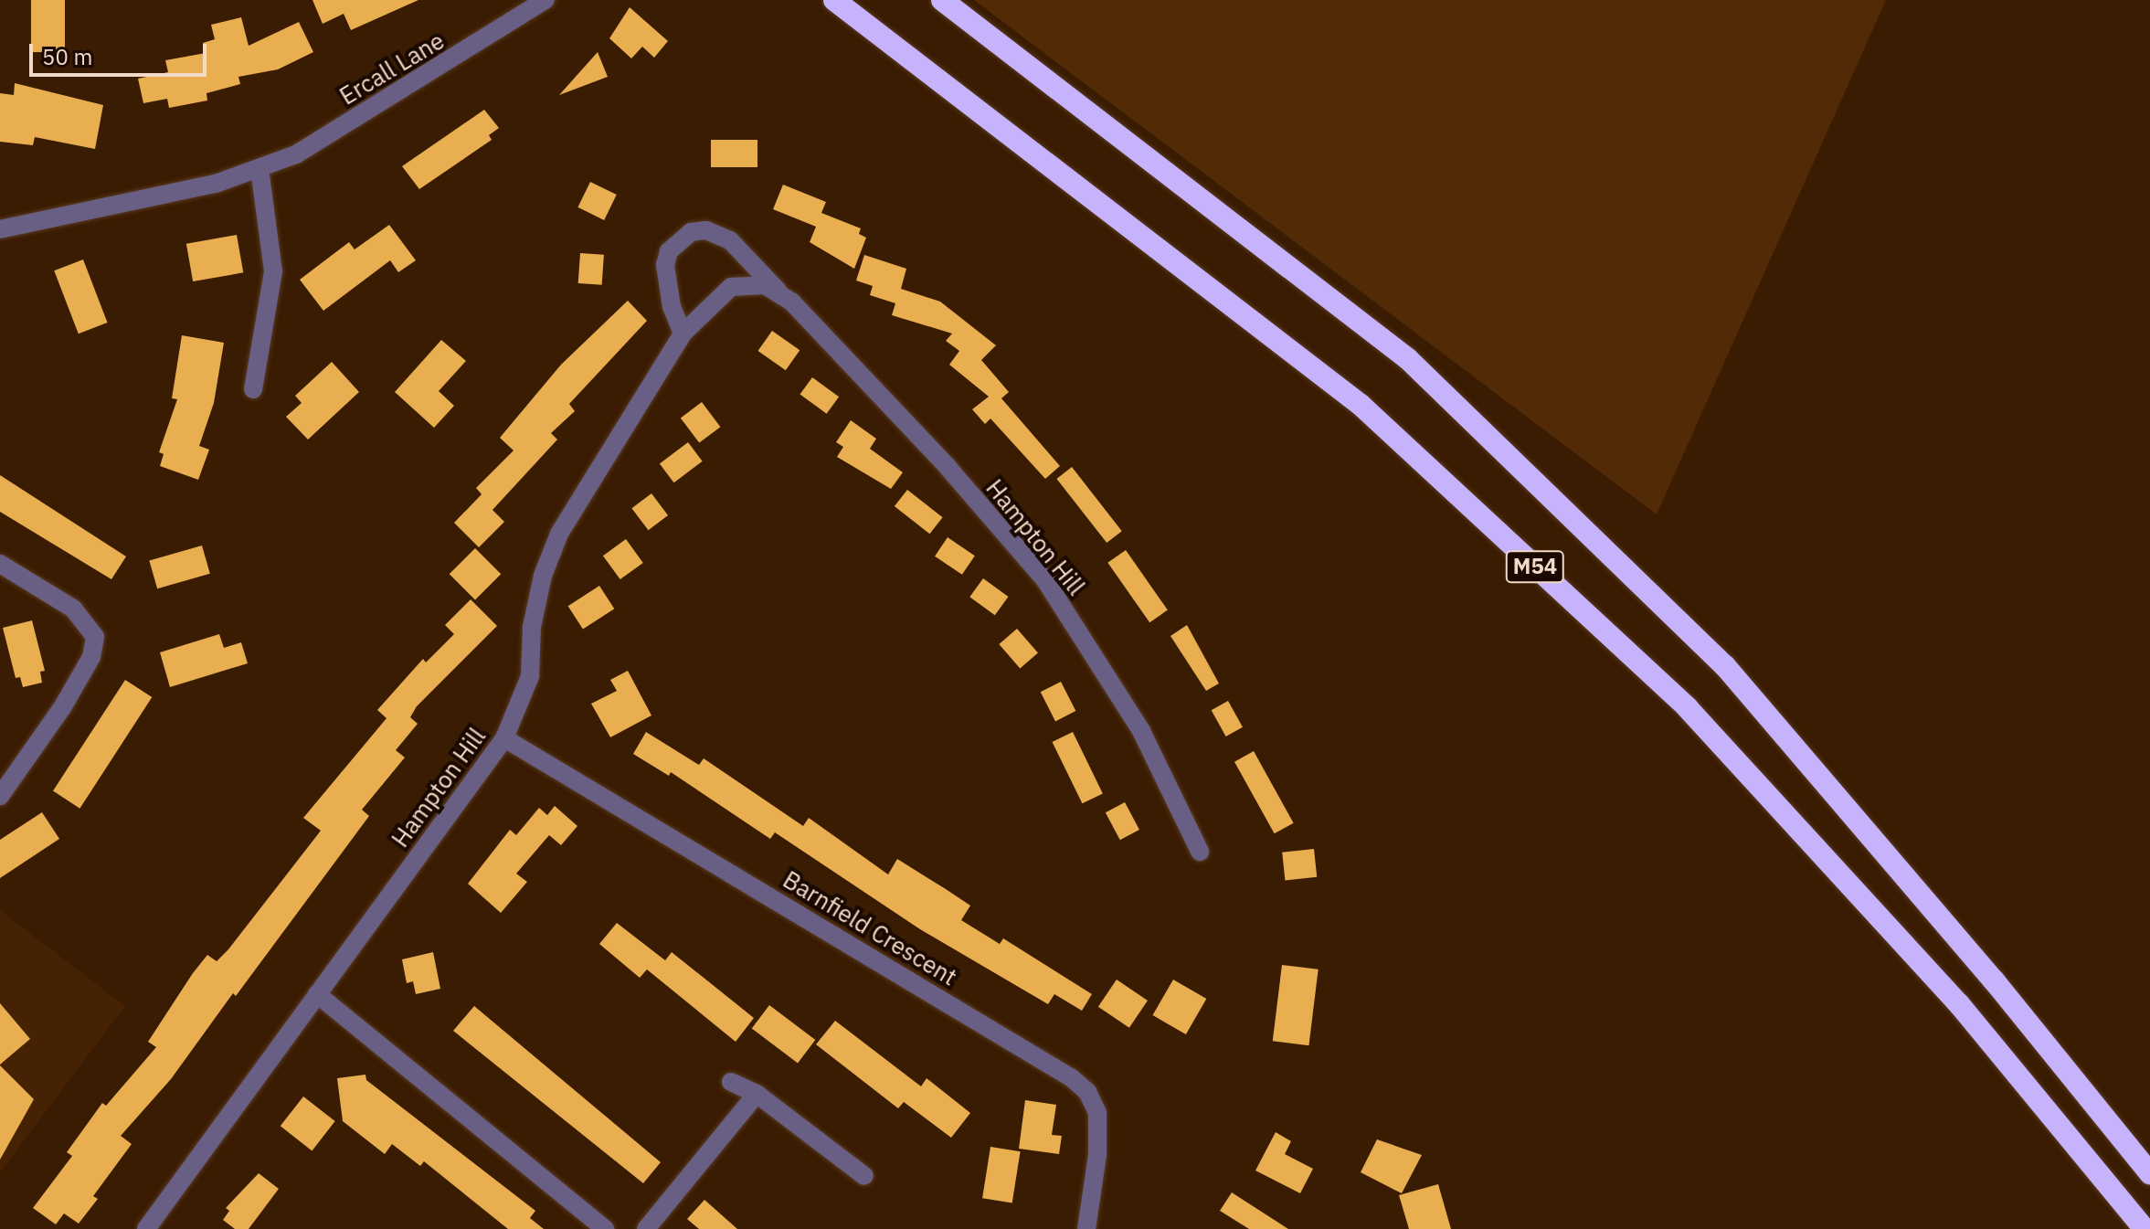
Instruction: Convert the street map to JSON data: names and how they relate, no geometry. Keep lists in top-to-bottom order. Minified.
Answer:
{"streets":{"highway":["M54"],"street":["Ercall Lane","Hampton Hill","Barnfield Crescent"]},"crossings":[["Hampton Hill","Barnfield Crescent"]],"scale_bar":"50 m"}
